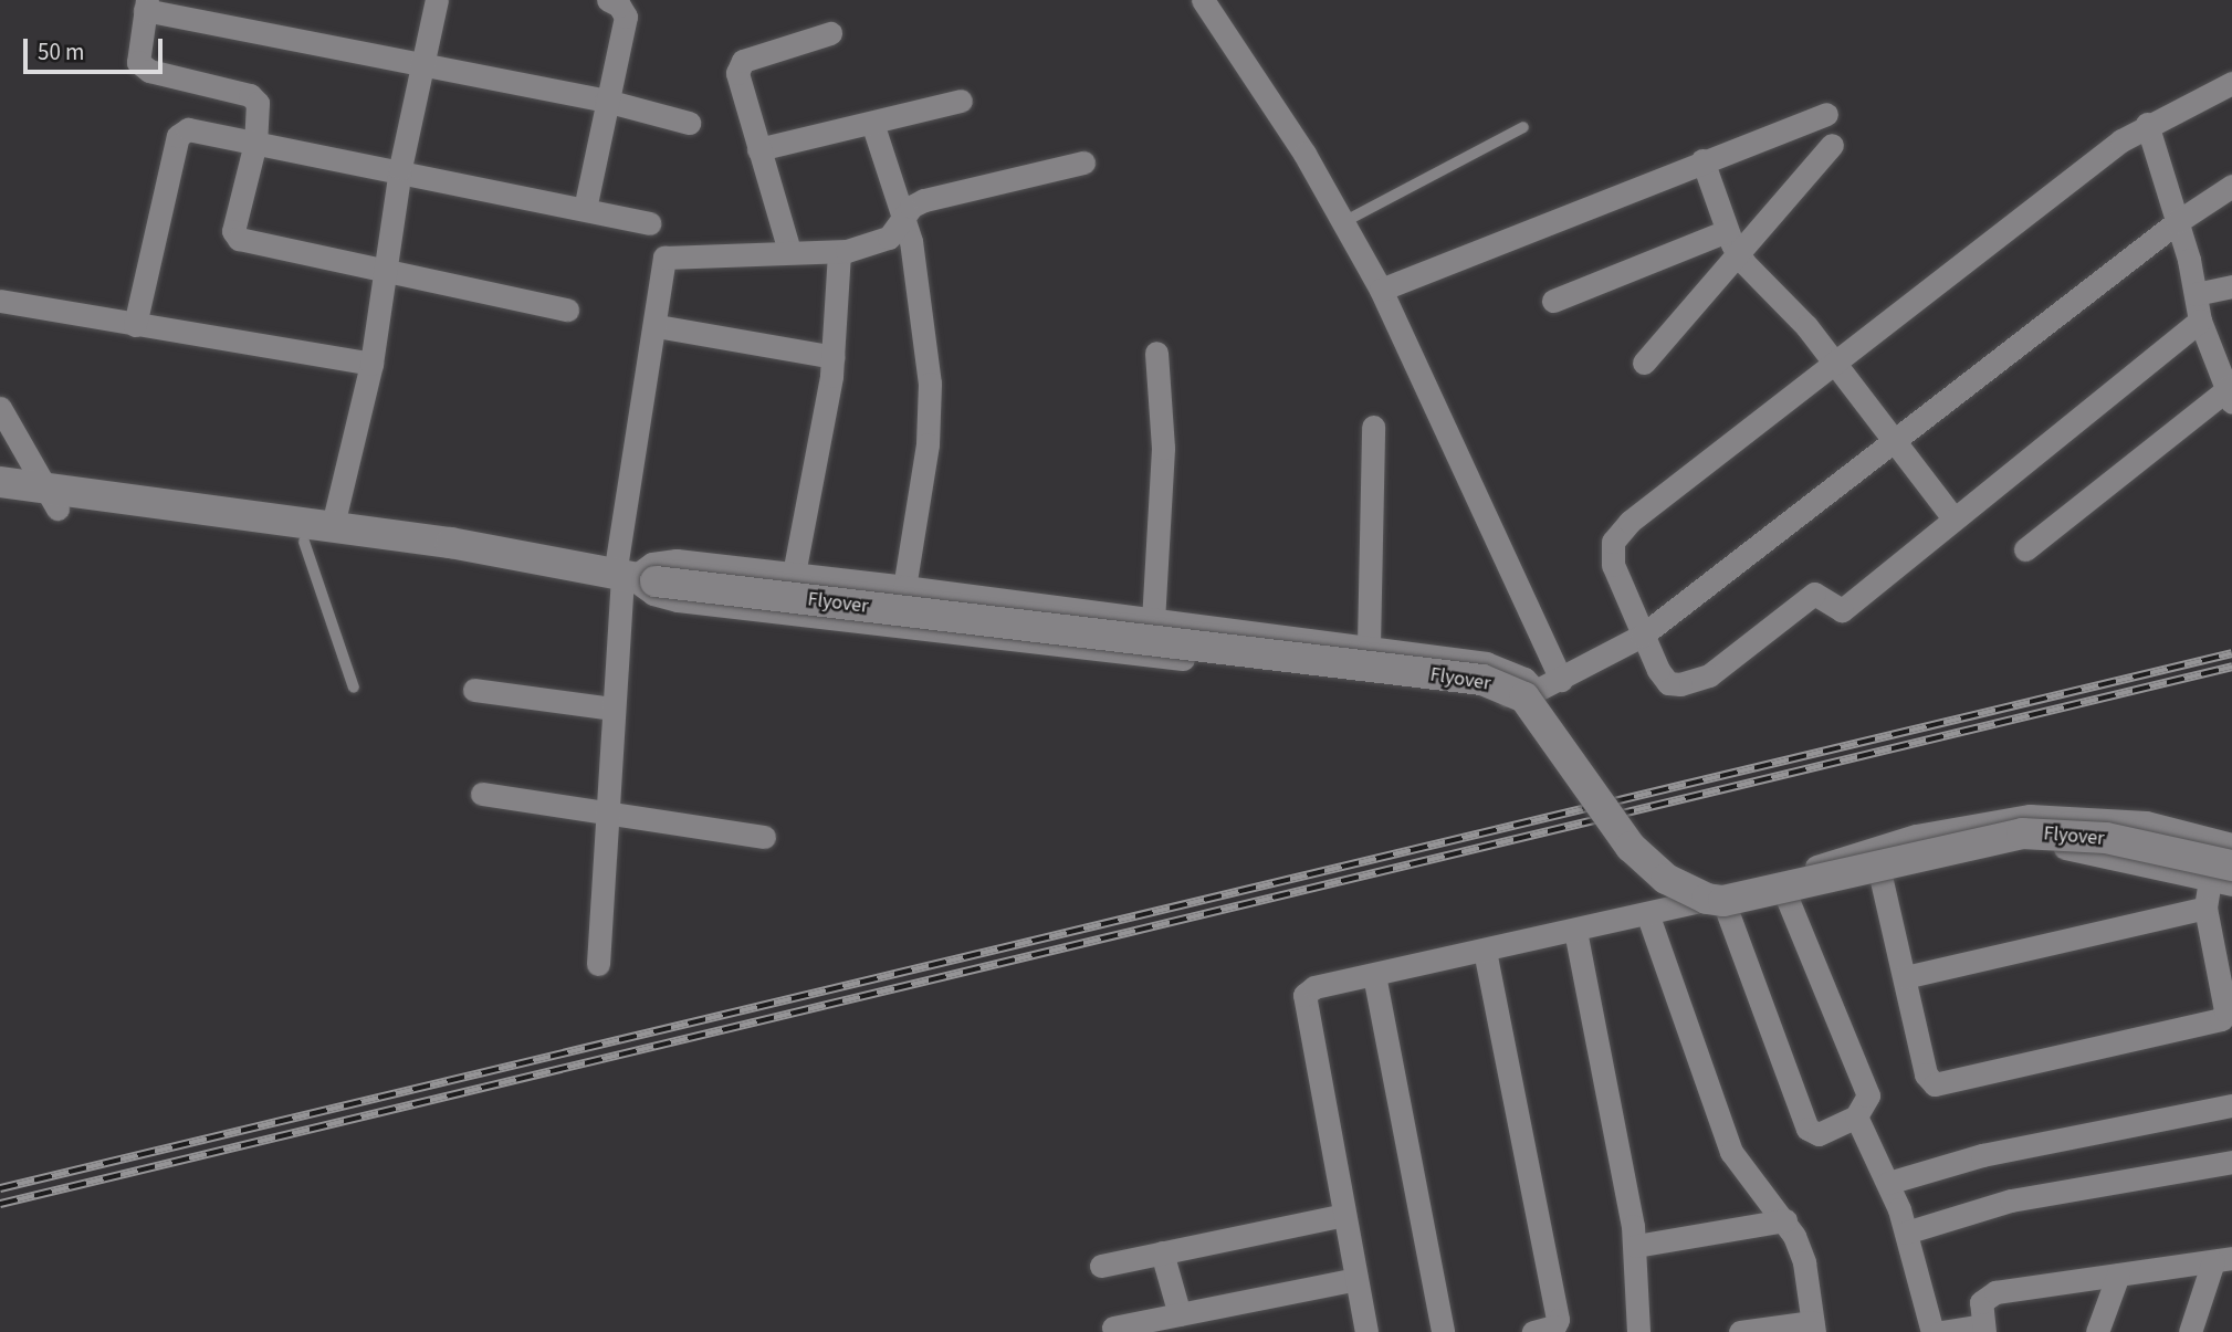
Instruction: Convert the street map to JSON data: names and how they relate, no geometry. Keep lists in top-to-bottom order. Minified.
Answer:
{"streets":{"main road":["Flyover"]},"scale_bar":"50 m"}
